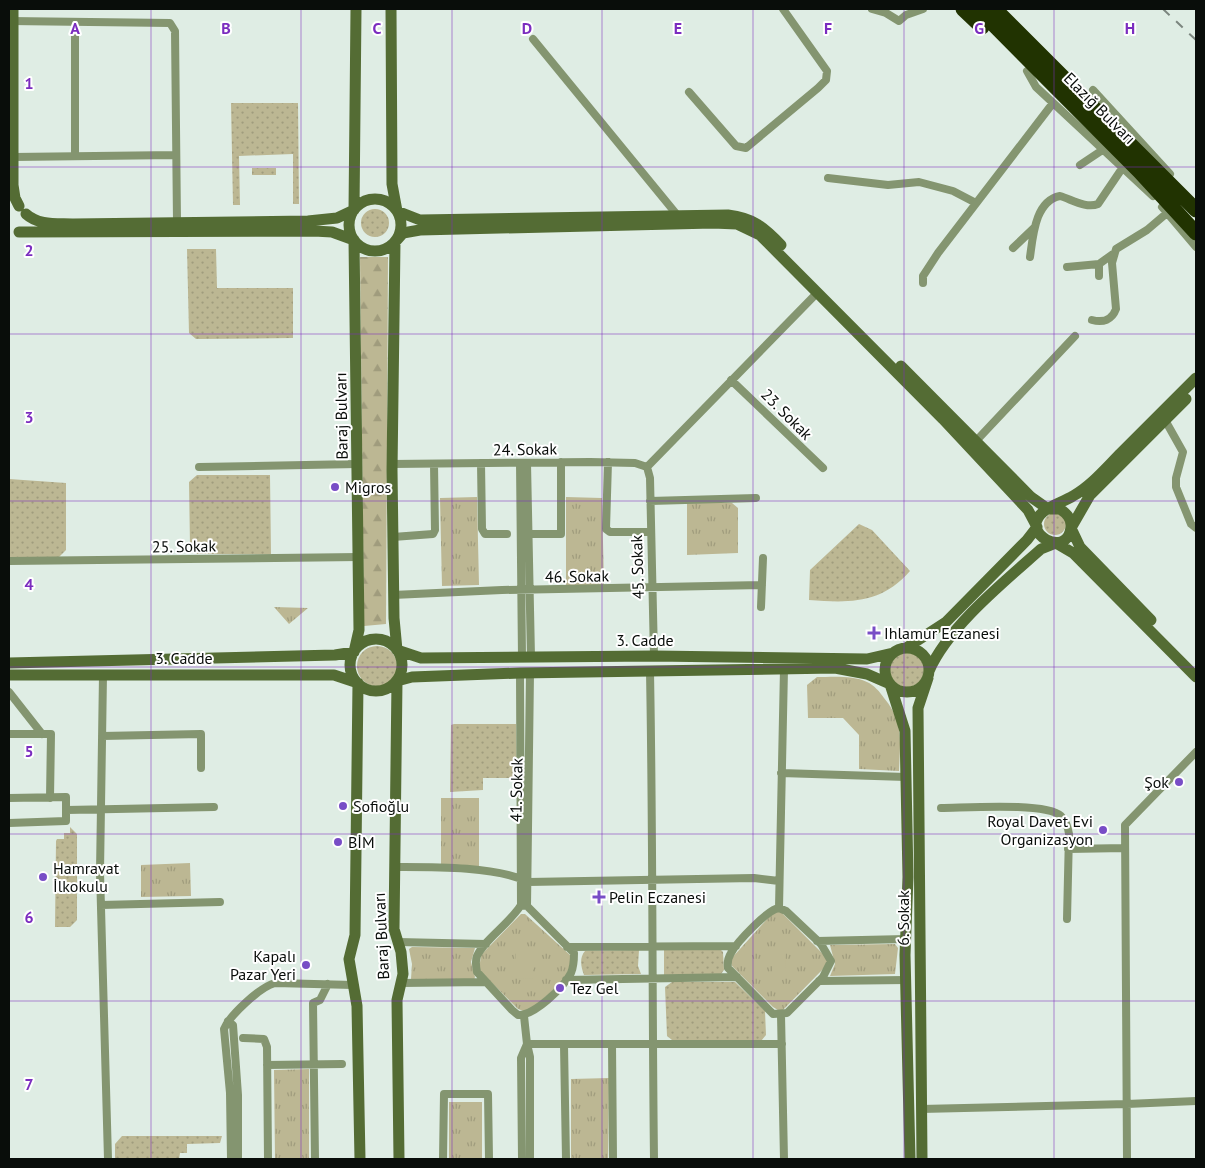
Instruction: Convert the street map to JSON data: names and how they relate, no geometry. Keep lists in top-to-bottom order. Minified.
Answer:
{"streets":{"highway":["Elazığ Bulvarı"],"main road":["Baraj Bulvarı","3. Cadde","6. Sokak"],"street":["23. Sokak","24. Sokak","25. Sokak","45. Sokak","46. Sokak","41. Sokak"]},"crossings":[["Baraj Bulvarı","25. Sokak"],["Baraj Bulvarı","3. Cadde"],["24. Sokak","45. Sokak"],["45. Sokak","46. Sokak"],["45. Sokak","3. Cadde"],["3. Cadde","41. Sokak"],["3. Cadde","6. Sokak"]],"places":{"other":["Migros","Şok","Sofioğlu","Royal Davet Evi Organizasyon","BİM","Hamravat İlkokulu","Kapalı Pazar Yeri","Tez Gel"],"health":["Ihlamur Eczanesi","Pelin Eczanesi"]},"grid":{"columns":["A","B","C","D","E","F","G","H"],"rows":["1","2","3","4","5","6","7"]}}
